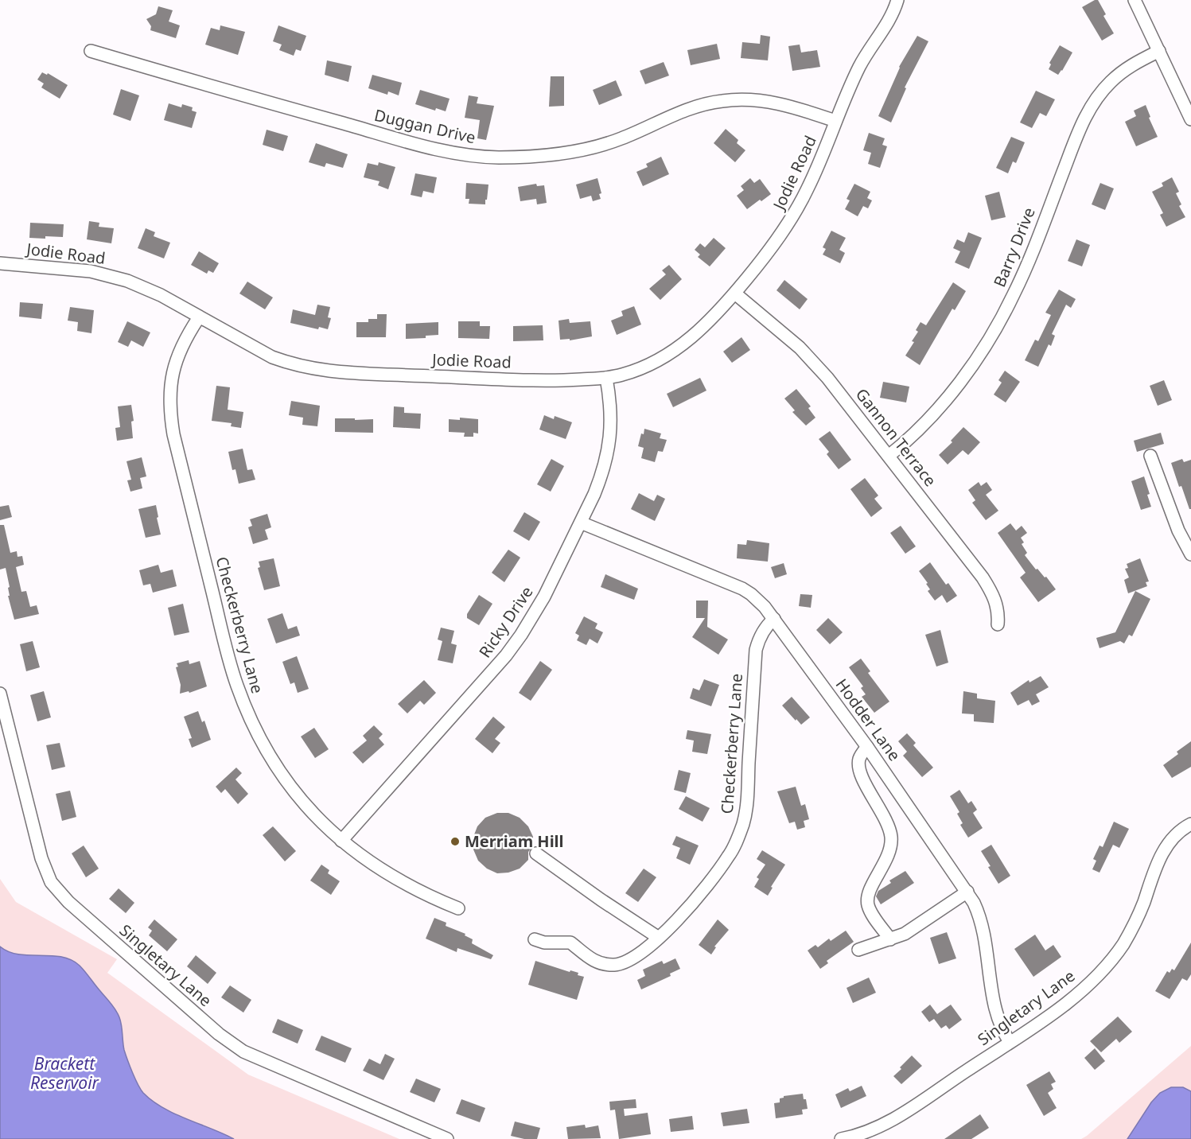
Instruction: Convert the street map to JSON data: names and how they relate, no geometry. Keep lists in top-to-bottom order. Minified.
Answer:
{"streets":{"street":["Duggan Drive","Jodie Road","Barry Drive","Gannon Terrace","Ricky Drive","Checkerberry Lane","Hodder Lane","Singletary Lane"]},"crossings":[["Duggan Drive","Jodie Road"],["Jodie Road","Gannon Terrace"],["Jodie Road","Ricky Drive"],["Jodie Road","Checkerberry Lane"],["Barry Drive","Gannon Terrace"],["Ricky Drive","Checkerberry Lane"],["Ricky Drive","Hodder Lane"],["Checkerberry Lane","Hodder Lane"],["Hodder Lane","Singletary Lane"]],"water":["Brackett Reservoir"],"places":["Merriam Hill"]}
